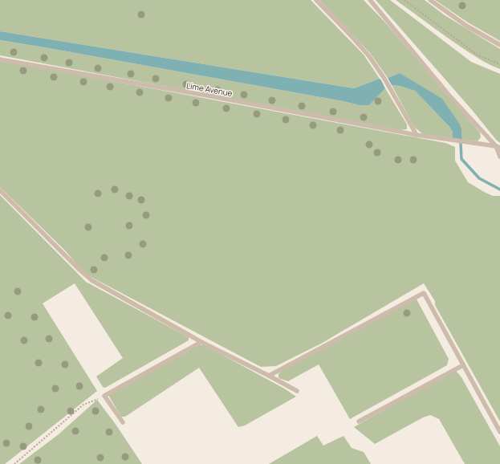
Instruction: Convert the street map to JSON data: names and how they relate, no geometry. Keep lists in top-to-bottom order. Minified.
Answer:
{"streets":{"lane":["Lime Avenue"]}}
